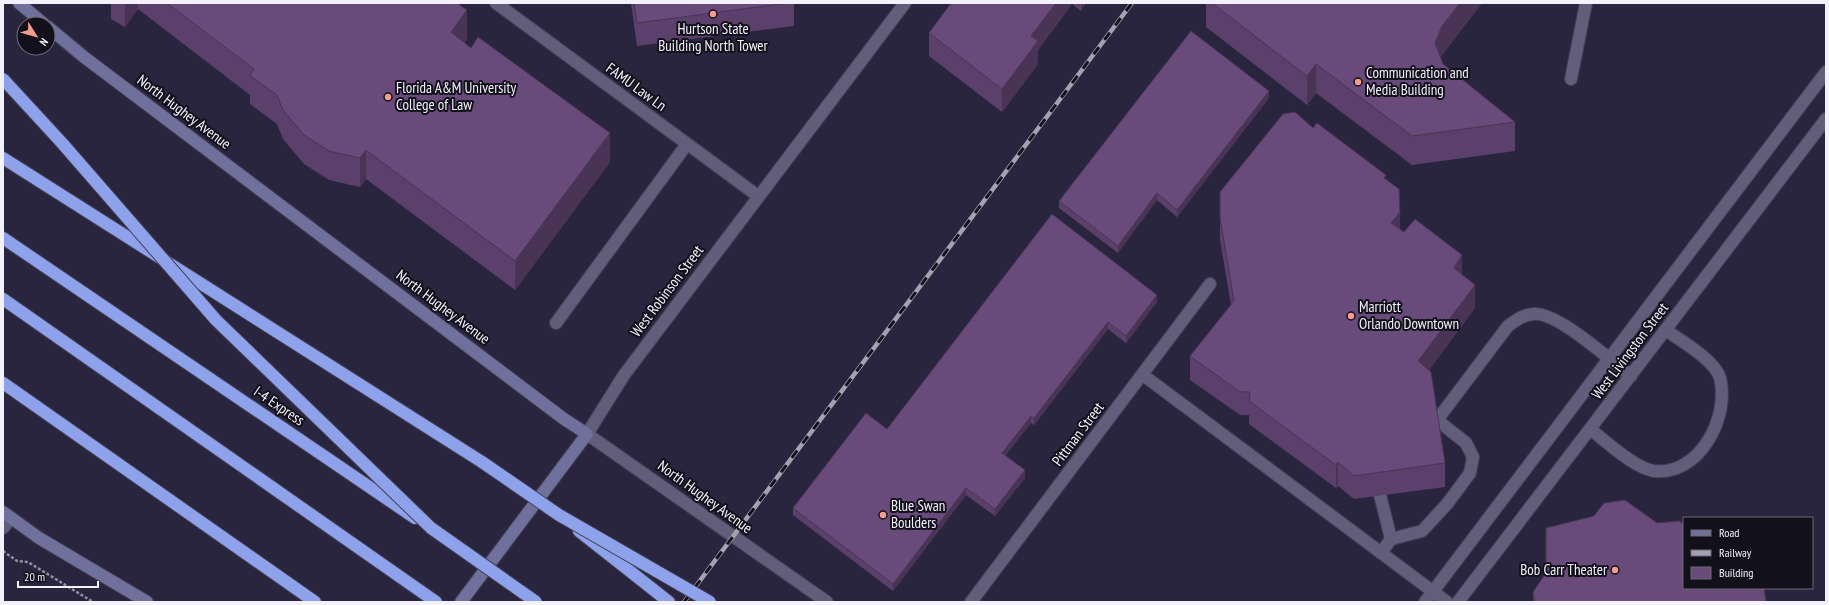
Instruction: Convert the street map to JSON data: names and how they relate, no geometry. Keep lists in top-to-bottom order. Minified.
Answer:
{"streets":{"highway":["I-4 Express"],"main road":["North Hughey Avenue","West Robinson Street"],"street":["FAMU Law Ln","West Livingston Street","Pittman Street"]},"crossings":[["FAMU Law Ln","West Robinson Street"],["North Hughey Avenue","West Robinson Street"]],"places":["Hurtson State Building North Tower","Communication and Media Building","Florida A&M University College of Law","Marriott Orlando Downtown","Blue Swan Boulders","Bob Carr Theater"],"legend":["Road","Railway","Building"],"scale_bar":"20 m","north":"bottom right"}
